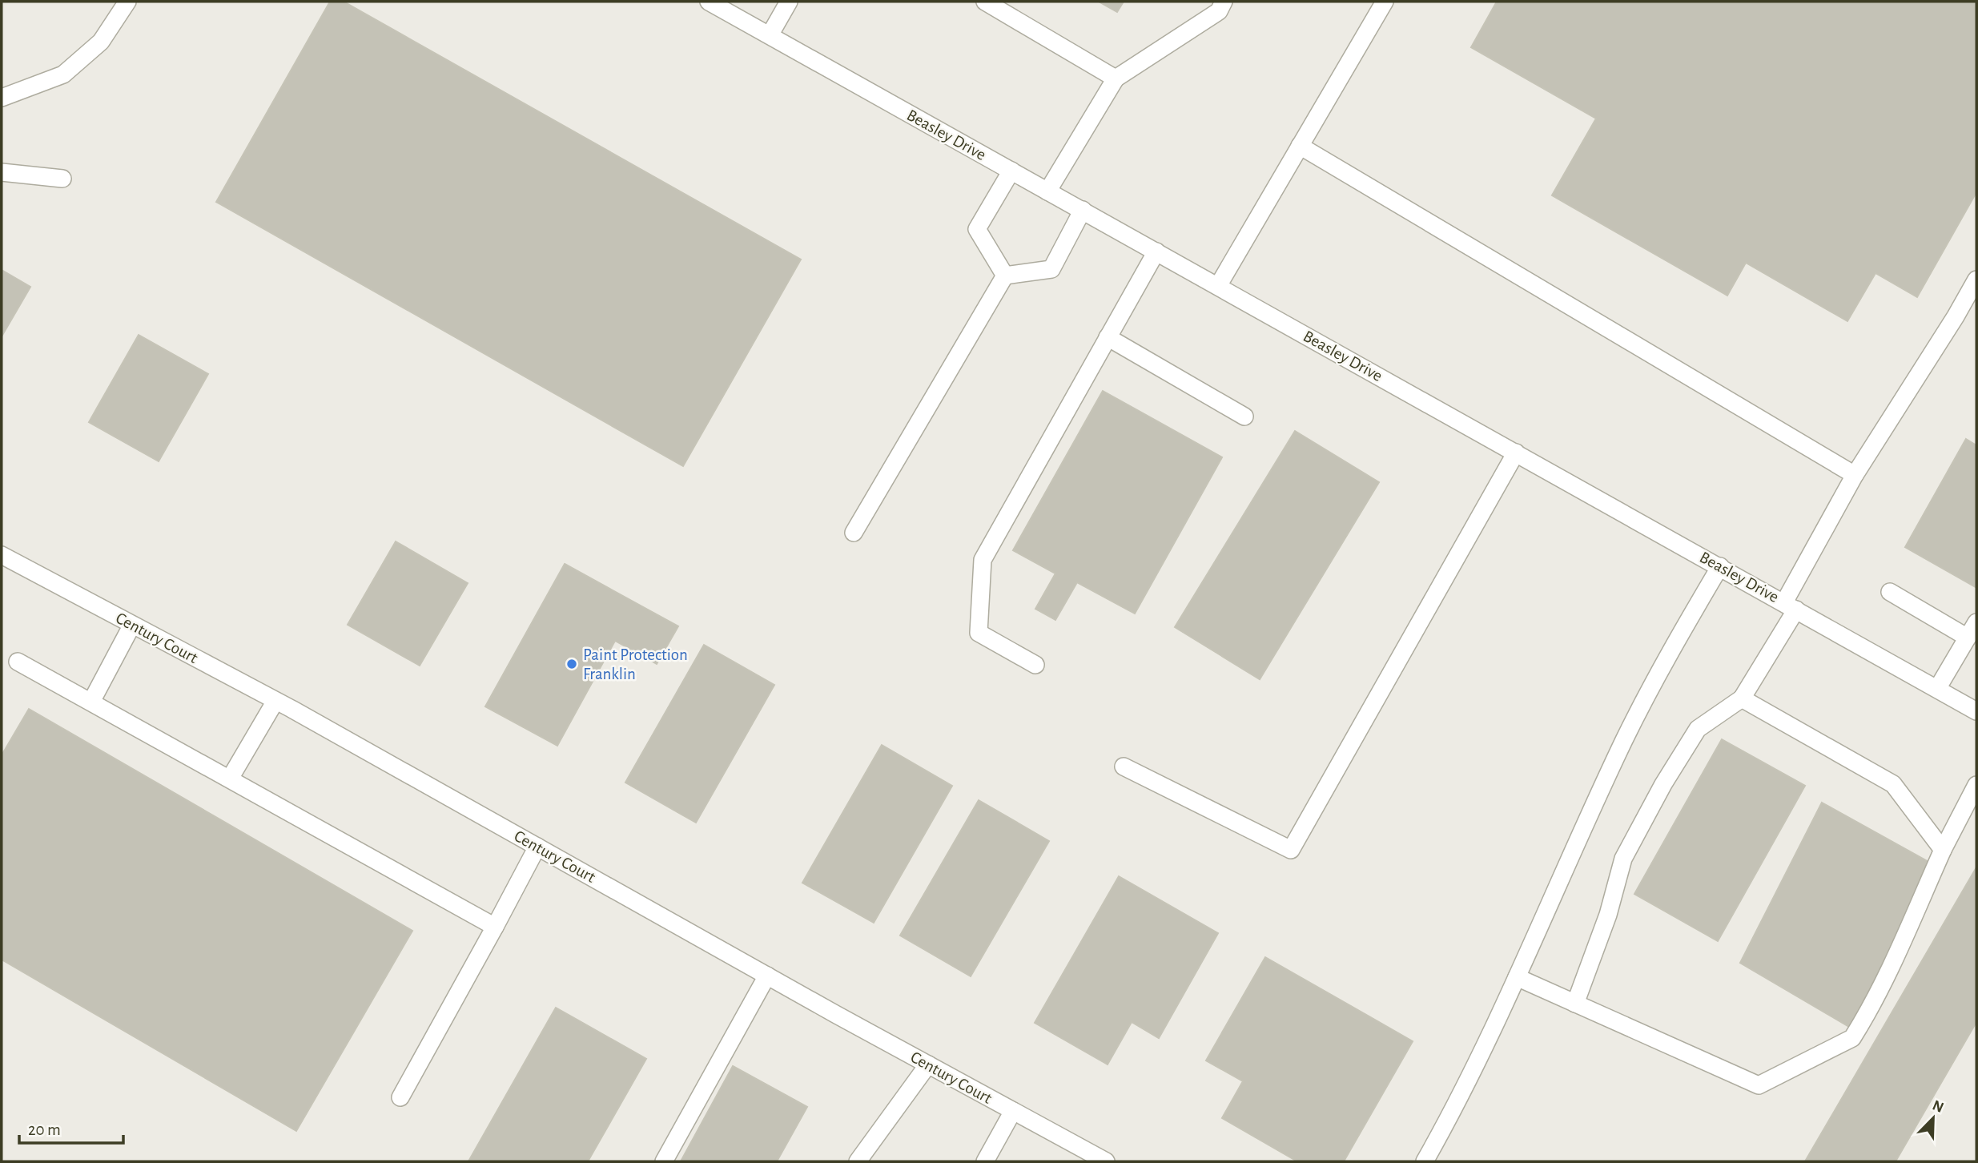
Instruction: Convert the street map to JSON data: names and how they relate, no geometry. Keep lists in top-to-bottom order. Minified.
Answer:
{"streets":{"street":["Beasley Drive","Century Court"]},"places":["Paint Protection Franklin"],"scale_bar":"20 m","north":"top right"}
